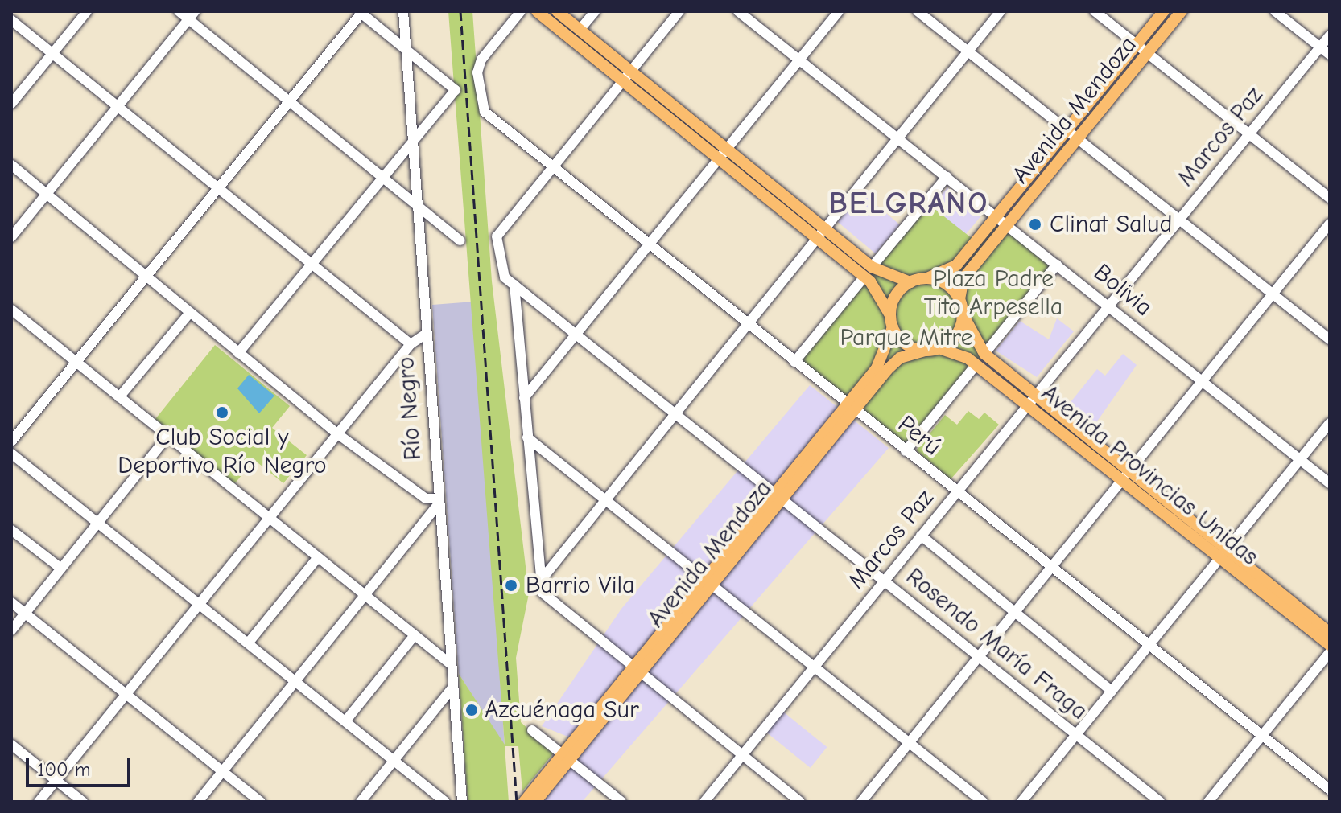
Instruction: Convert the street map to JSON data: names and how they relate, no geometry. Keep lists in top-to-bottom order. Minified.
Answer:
{"streets":{"main road":["Avenida Mendoza","Avenida Provincias Unidas"],"street":["Marcos Paz","Bolivia","Río Negro","Perú","Rosendo María Fraga"]},"crossings":[["Avenida Mendoza","Bolivia"],["Avenida Mendoza","Perú"],["Avenida Mendoza","Avenida Provincias Unidas"],["Avenida Mendoza","Rosendo María Fraga"],["Marcos Paz","Bolivia"],["Marcos Paz","Perú"],["Marcos Paz","Avenida Provincias Unidas"],["Marcos Paz","Rosendo María Fraga"],["Perú","Rosendo María Fraga"]],"districts":["BELGRANO"],"parks":["Plaza Padre Tito Arpesella","Parque Mitre"],"places":["Clinat Salud","Club Social y Deportivo Río Negro","Barrio Vila","Azcuénaga Sur"],"scale_bar":"100 m"}
